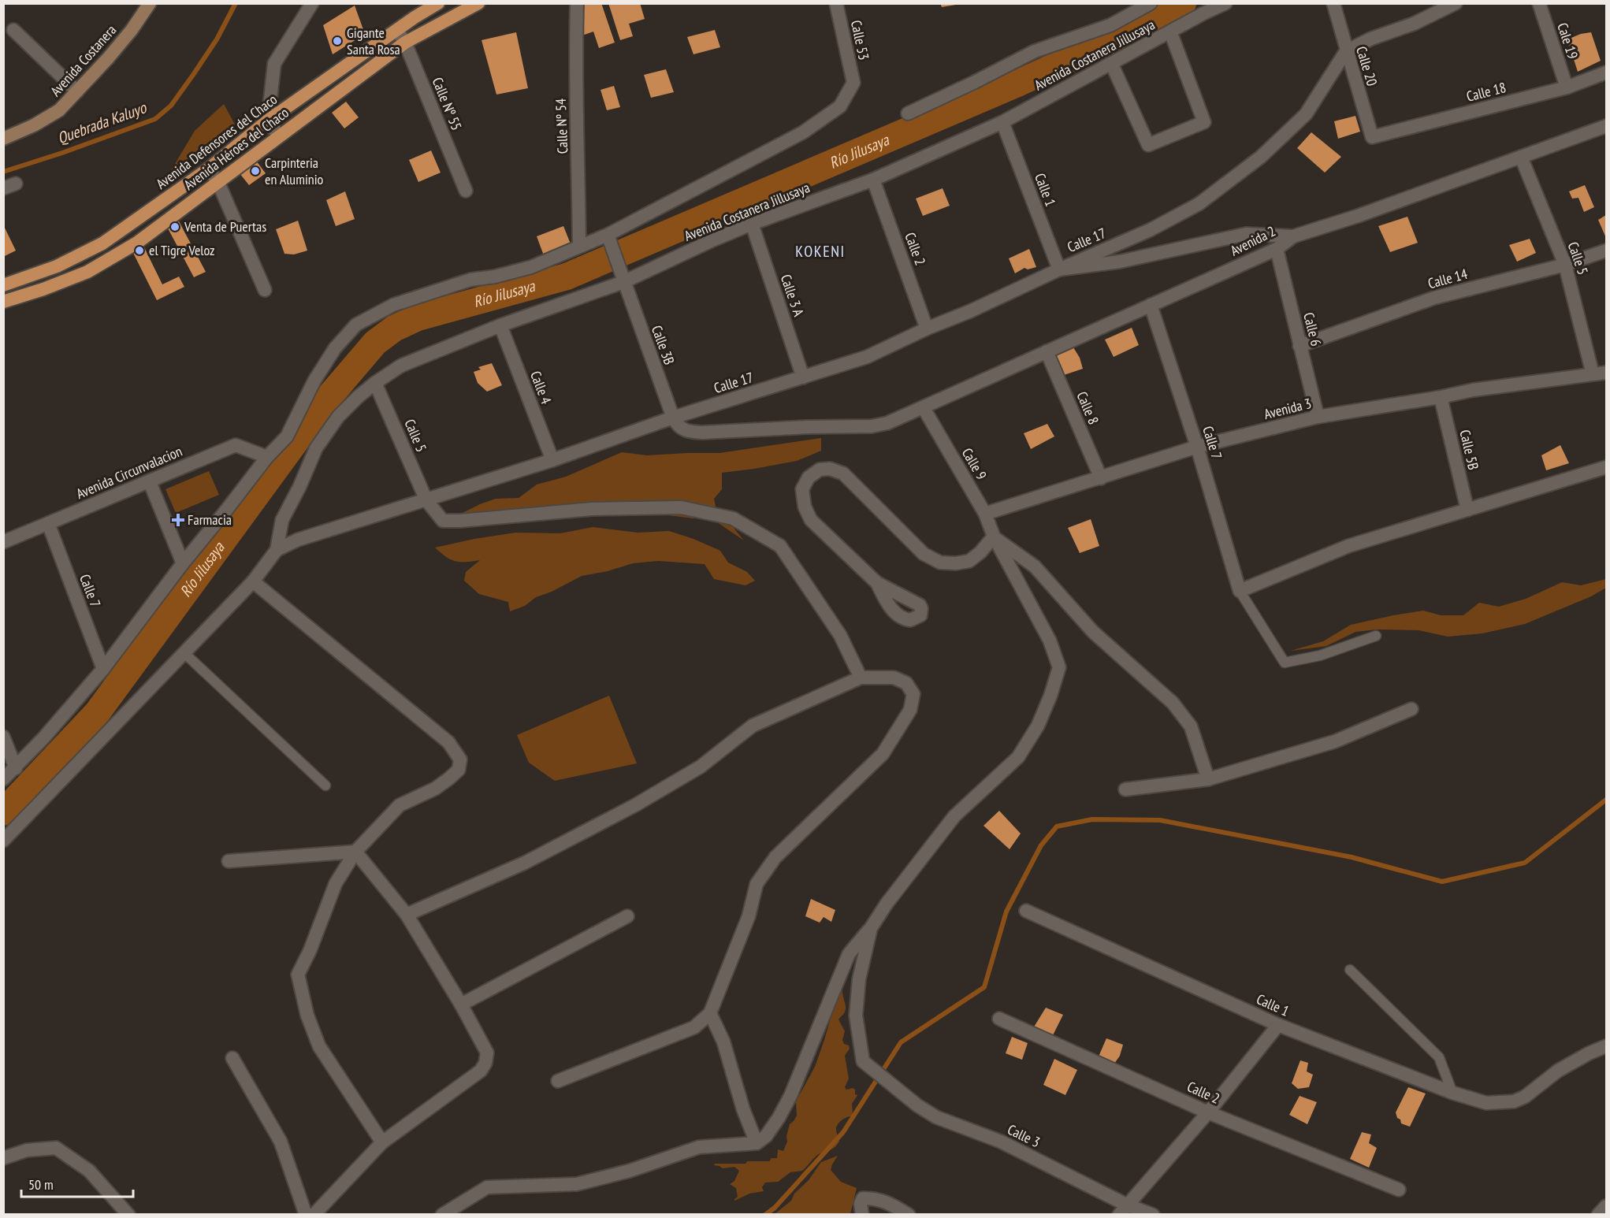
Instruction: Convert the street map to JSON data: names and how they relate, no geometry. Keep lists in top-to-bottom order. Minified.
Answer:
{"streets":{"main road":["Avenida Costanera","Avenida Defensores del Chaco","Avenida Héroes del Chaco"],"street":["Calle 53","Cale 19","Avenida Costanera Jillusaya","Calle 20","Calle 18","Calle Nº 55","Calle Nº 54","Calle 1","Calle 17","Avenida 2","Calle 2","Calle 5","Calle 14","Calle 3 A","Calle 6","Calle 3B","Calle 4","Calle 8","Avenida 3","Calle 7","Calle 5B","Calle 9","Avenida Circunvalacion","Calle 3"]},"crossings":[["Calle 53","Calle 3B"],["Cale 19","Calle 18"],["Avenida Costanera Jillusaya","Calle 1"],["Avenida Costanera Jillusaya","Calle 17"],["Avenida Costanera Jillusaya","Calle 2"],["Avenida Costanera Jillusaya","Calle 5"],["Avenida Costanera Jillusaya","Calle 3 A"],["Avenida Costanera Jillusaya","Calle 3B"],["Avenida Costanera Jillusaya","Calle 4"],["Calle 20","Calle 18"],["Calle 20","Calle 17"],["Calle Nº 55","Avenida Defensores del Chaco"],["Calle Nº 55","Avenida Héroes del Chaco"],["Calle 1","Calle 17"],["Calle 17","Avenida 2"],["Calle 17","Calle 2"],["Calle 17","Calle 5"],["Calle 17","Calle 3 A"],["Calle 17","Calle 3B"],["Calle 17","Calle 4"],["Avenida 2","Calle 5"],["Avenida 2","Calle 6"],["Avenida 2","Calle 3B"],["Avenida 2","Calle 8"],["Avenida 2","Calle 7"],["Avenida 2","Calle 9"],["Calle 5","Calle 14"],["Calle 5","Avenida 3"],["Calle 14","Calle 6"],["Calle 6","Avenida 3"],["Calle 8","Avenida 3"],["Avenida 3","Calle 7"],["Avenida 3","Calle 5B"],["Avenida 3","Calle 9"],["Calle 7","Avenida Circunvalacion"],["Calle 9","Calle 3"]],"districts":["KOKENI"],"water":["Quebrada Kaluyo","Río Jilusaya"],"places":{"other":["Gigante Santa Rosa","Carpinteria en Aluminio","Venta de Puertas","el Tigre Veloz"],"health":["Farmacia"]},"scale_bar":"50 m"}
